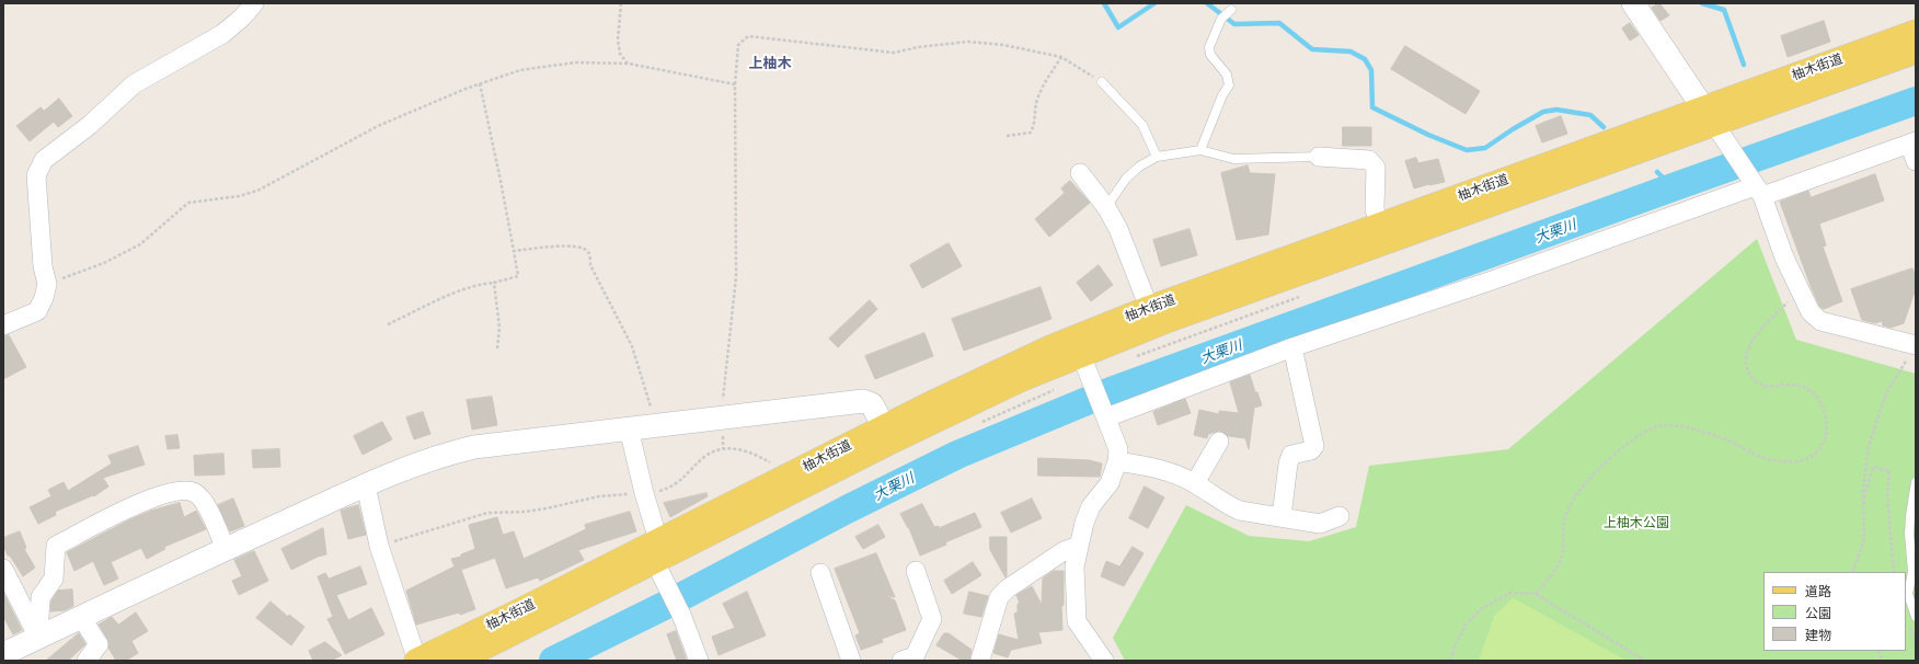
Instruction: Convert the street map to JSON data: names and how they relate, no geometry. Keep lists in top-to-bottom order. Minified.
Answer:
{"streets":{"main road":["柚木街道"]},"districts":["上柚木"],"water":["大栗川"],"parks":["上柚木公園"],"legend":["道路","公園","建物"]}
